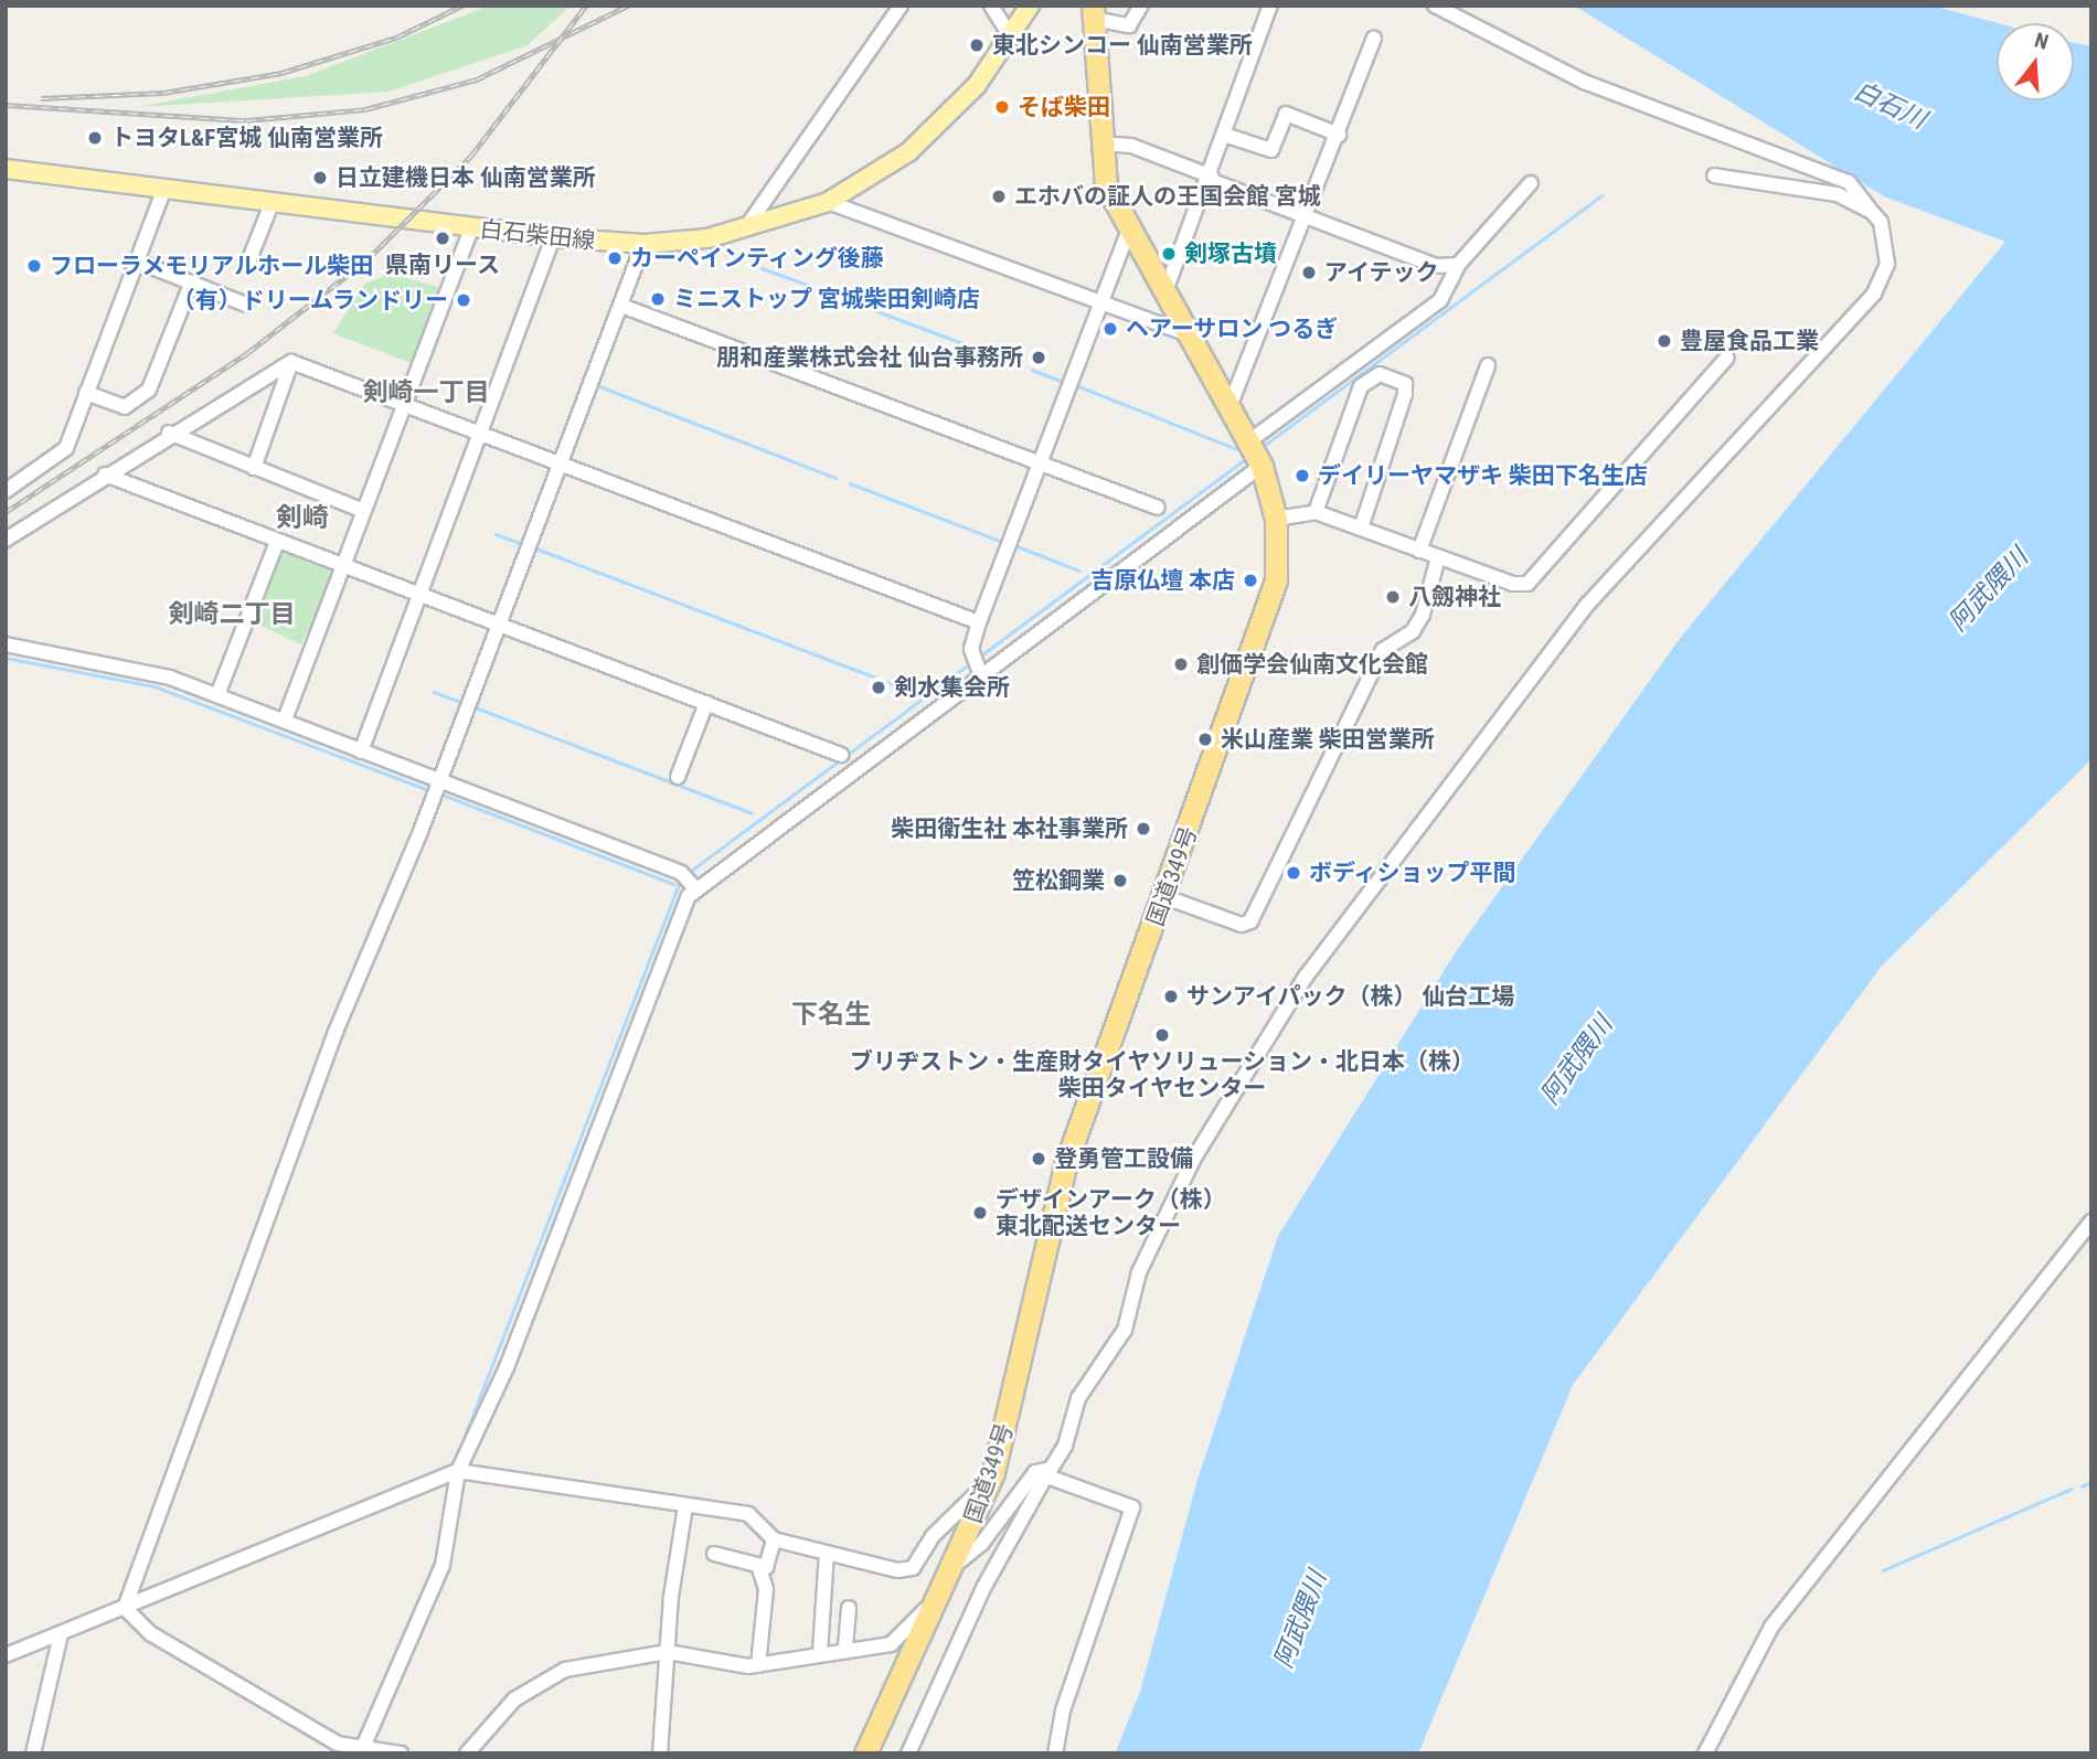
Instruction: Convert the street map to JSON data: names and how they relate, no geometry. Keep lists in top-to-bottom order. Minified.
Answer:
{"streets":{"highway":["国道349号"],"main road":["白石柴田線"]},"districts":["剣崎一丁目","剣崎","剣崎二丁目","下名生"],"water":["白石川","阿武隈川"],"places":["東北シンコー 仙南営業所","そば柴田","トヨタL&F宮城 仙南営業所","日立建機日本 仙南営業所","エホバの証人の王国会館 宮城","県南リース","剣塚古墳","カーペインティング後藤","フローラメモリアルホール柴田","アイテック","ミニストップ 宮城柴田剣崎店","（有）ドリームランドリー","ヘアーサロン つるぎ","豊屋食品工業","朋和産業株式会社 仙台事務所","デイリーヤマザキ 柴田下名生店","吉原仏壇 本店","八劔神社","創価学会仙南文化会館","剣水集会所","米山産業 柴田営業所","柴田衛生社 本社事業所","ボディショップ平間","笠松鋼業","サンアイパック（株） 仙台工場","ブリヂストン・生産財タイヤソリューション・北日本（株） 柴田タイヤセンター","登勇管工設備","デザインアーク（株） 東北配送センター"],"north":"top"}
